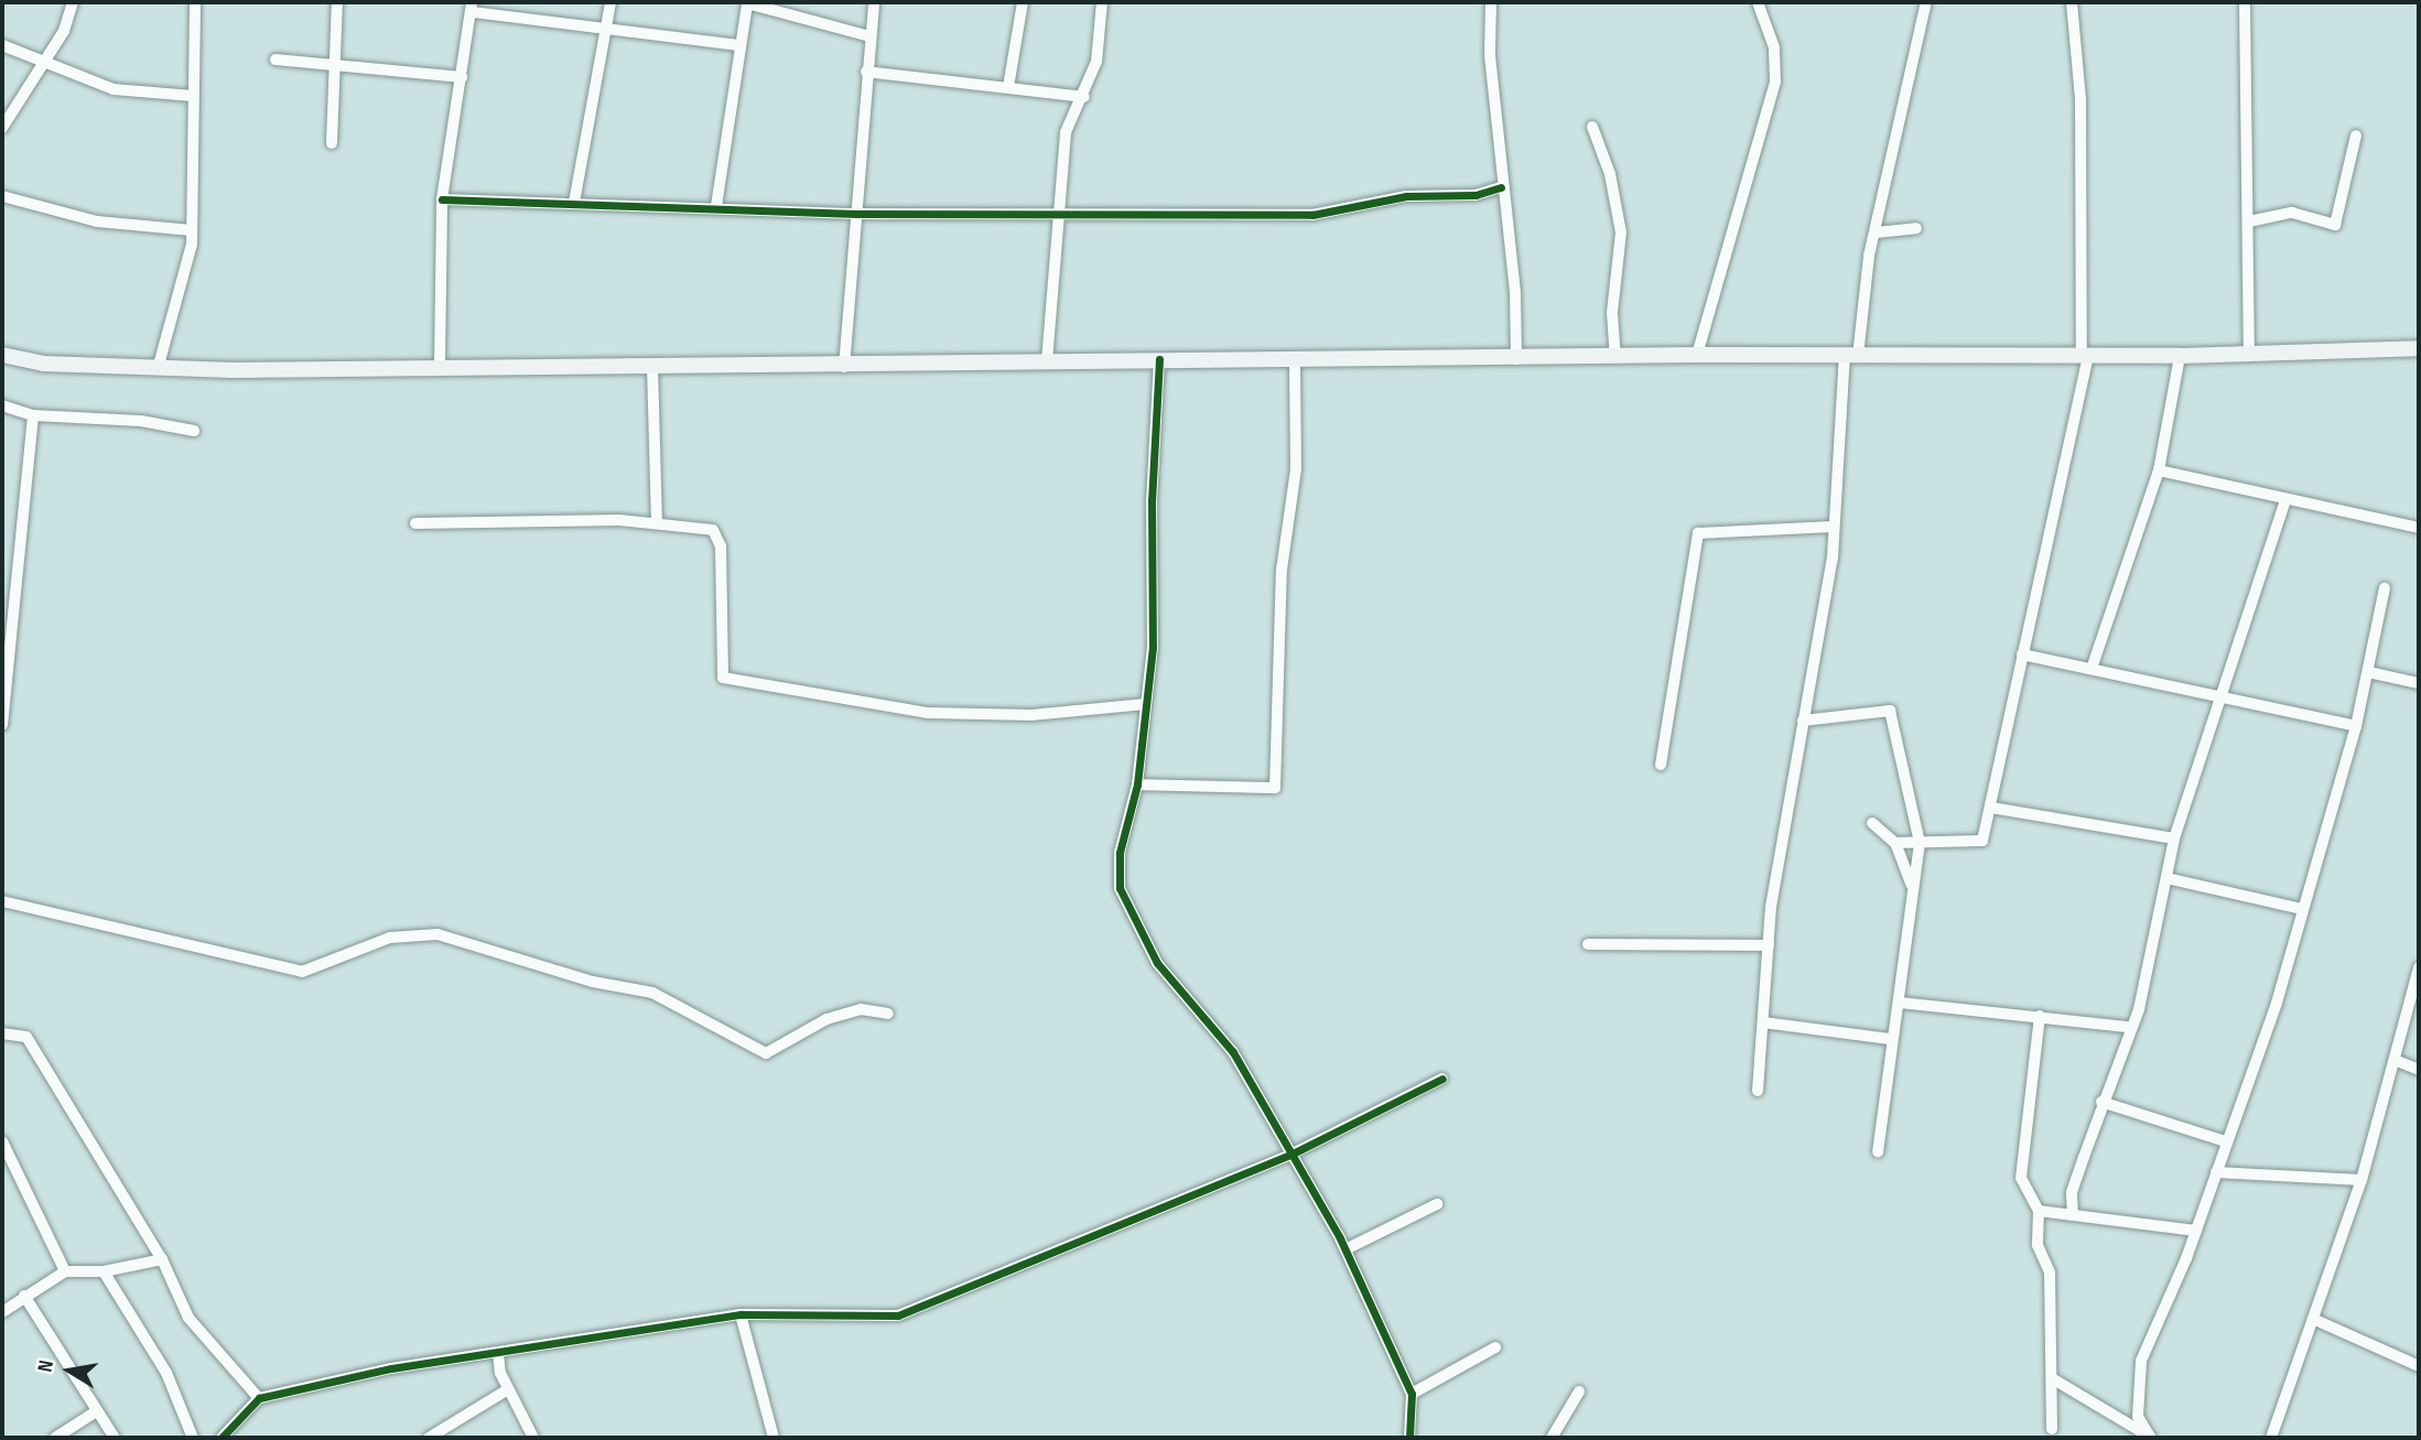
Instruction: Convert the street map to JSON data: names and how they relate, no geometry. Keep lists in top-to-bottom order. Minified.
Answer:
{"north":"left"}
